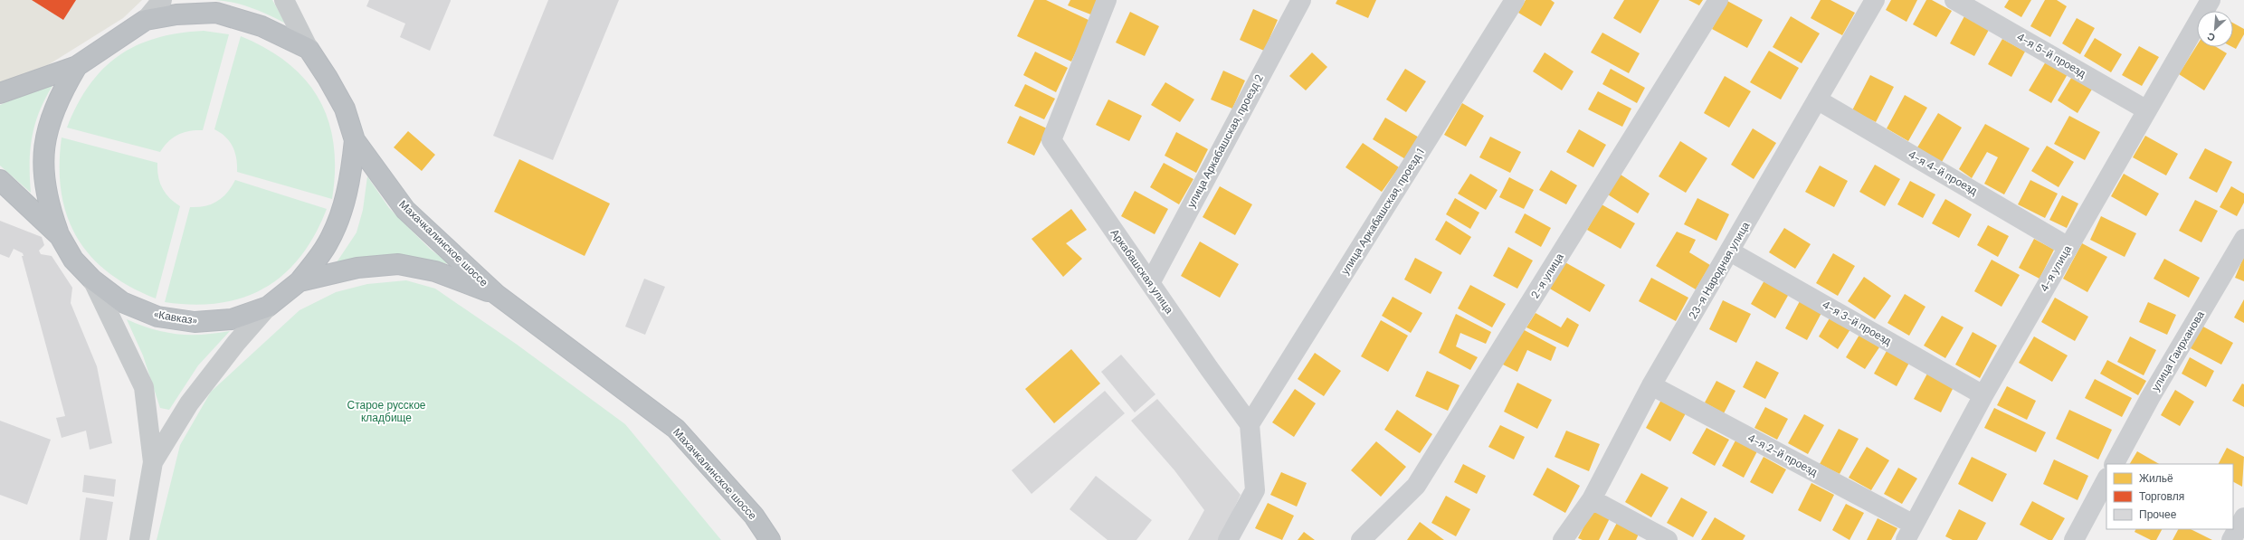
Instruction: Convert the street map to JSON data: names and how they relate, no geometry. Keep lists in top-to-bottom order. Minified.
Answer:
{"streets":{"highway":["Махачкалинское шоссе","«Кавказ»"],"street":["4-я 5-й проезд","улица Аркабашская, проезд 2","4-я 4-й проезд","улица Аркабашская, проезд 1","4-я улица","23-я Народная улица","Аркабашская улица","2-я улица","4-я 3-й проезд","улица Гаирханова","4-я 2-й проезд"]},"crossings":[["4-я 5-й проезд","4-я улица"],["улица Аркабашская, проезд 2","Аркабашская улица"],["4-я 4-й проезд","4-я улица"],["4-я 4-й проезд","23-я Народная улица"],["улица Аркабашская, проезд 1","Аркабашская улица"],["Махачкалинское шоссе","«Кавказ»"],["4-я улица","4-я 3-й проезд"],["4-я улица","4-я 2-й проезд"],["23-я Народная улица","4-я 3-й проезд"],["23-я Народная улица","4-я 2-й проезд"]],"parks":["Старое русское кладбище"],"legend":["Жильё","Торговля","Прочее"],"north":"bottom left"}
